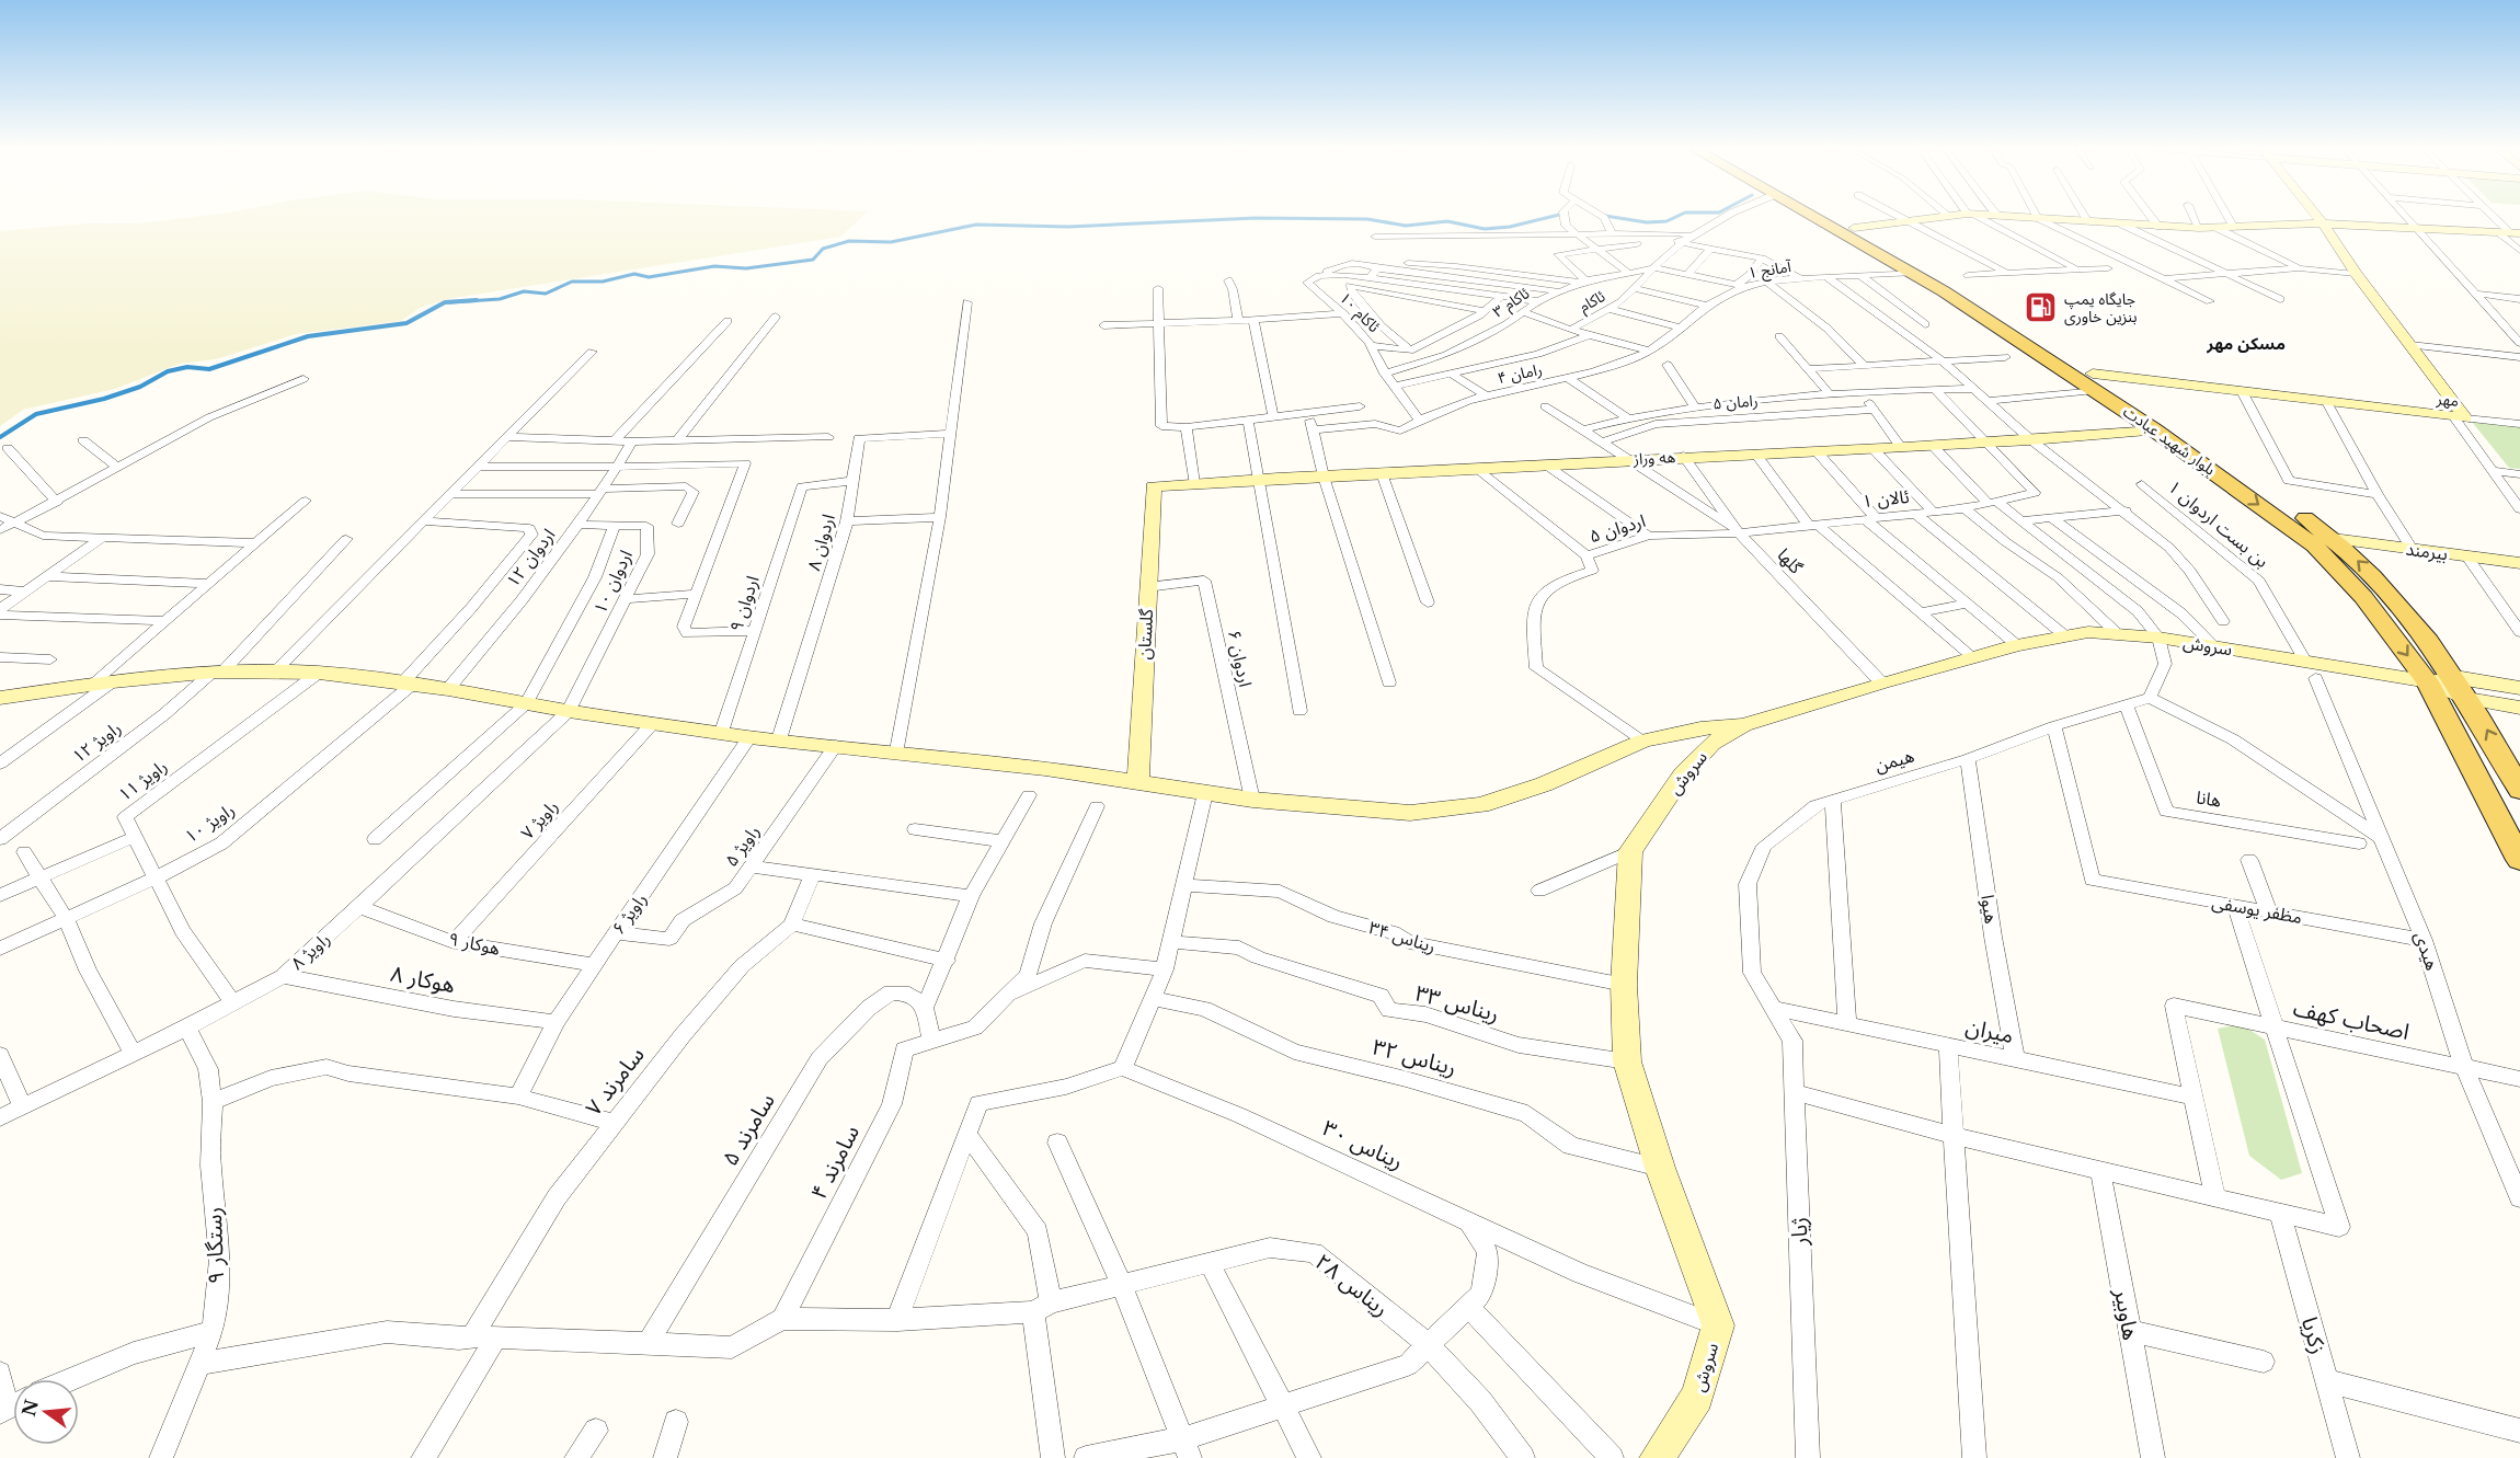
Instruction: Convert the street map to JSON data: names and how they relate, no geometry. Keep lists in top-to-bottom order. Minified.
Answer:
{"streets":{"main road":["بلوار شهید عبادت"],"street":["آمانج ۱","ئاکام","ئاکام ۳","ئاکام ۱۰","رامان ۴","مهر","رامان ۵","هه وراز","ئالان ۱","بن بست اردوان ۱","اردوان ۵","اردوان ۸","بیرمند","اردوان ۱۲","گلها","اردوان ۱۰","اردوان ۹","گلستان","سروش","اردوان ۶","راویژ ۱۲","هیمن","راویژ ۱۱","هانا","راویژ ۷","راویژ ۱۰","راویژ ۵","هیوا","مظفر یوسفی","راویژ ۶","ریناس ۳۴","هوکار ۹","راویژ ۸","هیدی","هوکار ۸","ریناس ۳۳","اصحاب کهف","میران","ریناس ۳۲","سامرند ۷","سامرند ۵","ریناس ۳۰","سامرند ۴","ژیار","رستگار ۹","ریناس ۲۸","هاوبیر","زکریا"]},"crossings":[["آمانج ۱","رامان ۴"],["آمانج ۱","بلوار شهید عبادت"],["ئاکام","ئاکام ۳"],["ئاکام","ئاکام ۱۰"],["ئاکام ۳","ئاکام ۱۰"],["ئاکام ۱۰","رامان ۴"],["مهر","بلوار شهید عبادت"],["بلوار شهید عبادت","هه وراز"],["بلوار شهید عبادت","بیرمند"],["بلوار شهید عبادت","سروش"],["هه وراز","ئالان ۱"],["هه وراز","گلها"],["هه وراز","گلستان"],["ئالان ۱","اردوان ۵"],["ئالان ۱","گلها"],["بن بست اردوان ۱","سروش"],["بن بست اردوان ۱","هیدی"],["اردوان ۵","گلها"],["اردوان ۸","اردوان ۹"],["اردوان ۱۲","اردوان ۱۰"],["گلها","سروش"],["اردوان ۱۰","راویژ ۸"],["گلستان","اردوان ۶"],["سروش","ریناس ۳۴"],["سروش","ریناس ۳۳"],["سروش","ریناس ۳۲"],["سروش","ریناس ۳۰"],["هیمن","هانا"],["هیمن","هیوا"],["هیمن","مظفر یوسفی"],["هیمن","میران"],["هیمن","ژیار"],["راویژ ۷","هوکار ۹"],["راویژ ۵","راویژ ۶"],["هیوا","میران"],["مظفر یوسفی","هیدی"],["راویژ ۶","هوکار ۹"],["راویژ ۶","هوکار ۸"],["هوکار ۹","راویژ ۸"],["راویژ ۸","هوکار ۸"],["راویژ ۸","رستگار ۹"],["هیدی","اصحاب کهف"],["اصحاب کهف","میران"],["میران","ژیار"],["سامرند ۴","ریناس ۲۸"]],"districts":["مسکن مهر"],"places":{"fuel station":["جایگاه پمپ بنزین خاوری"]},"north":"left"}
